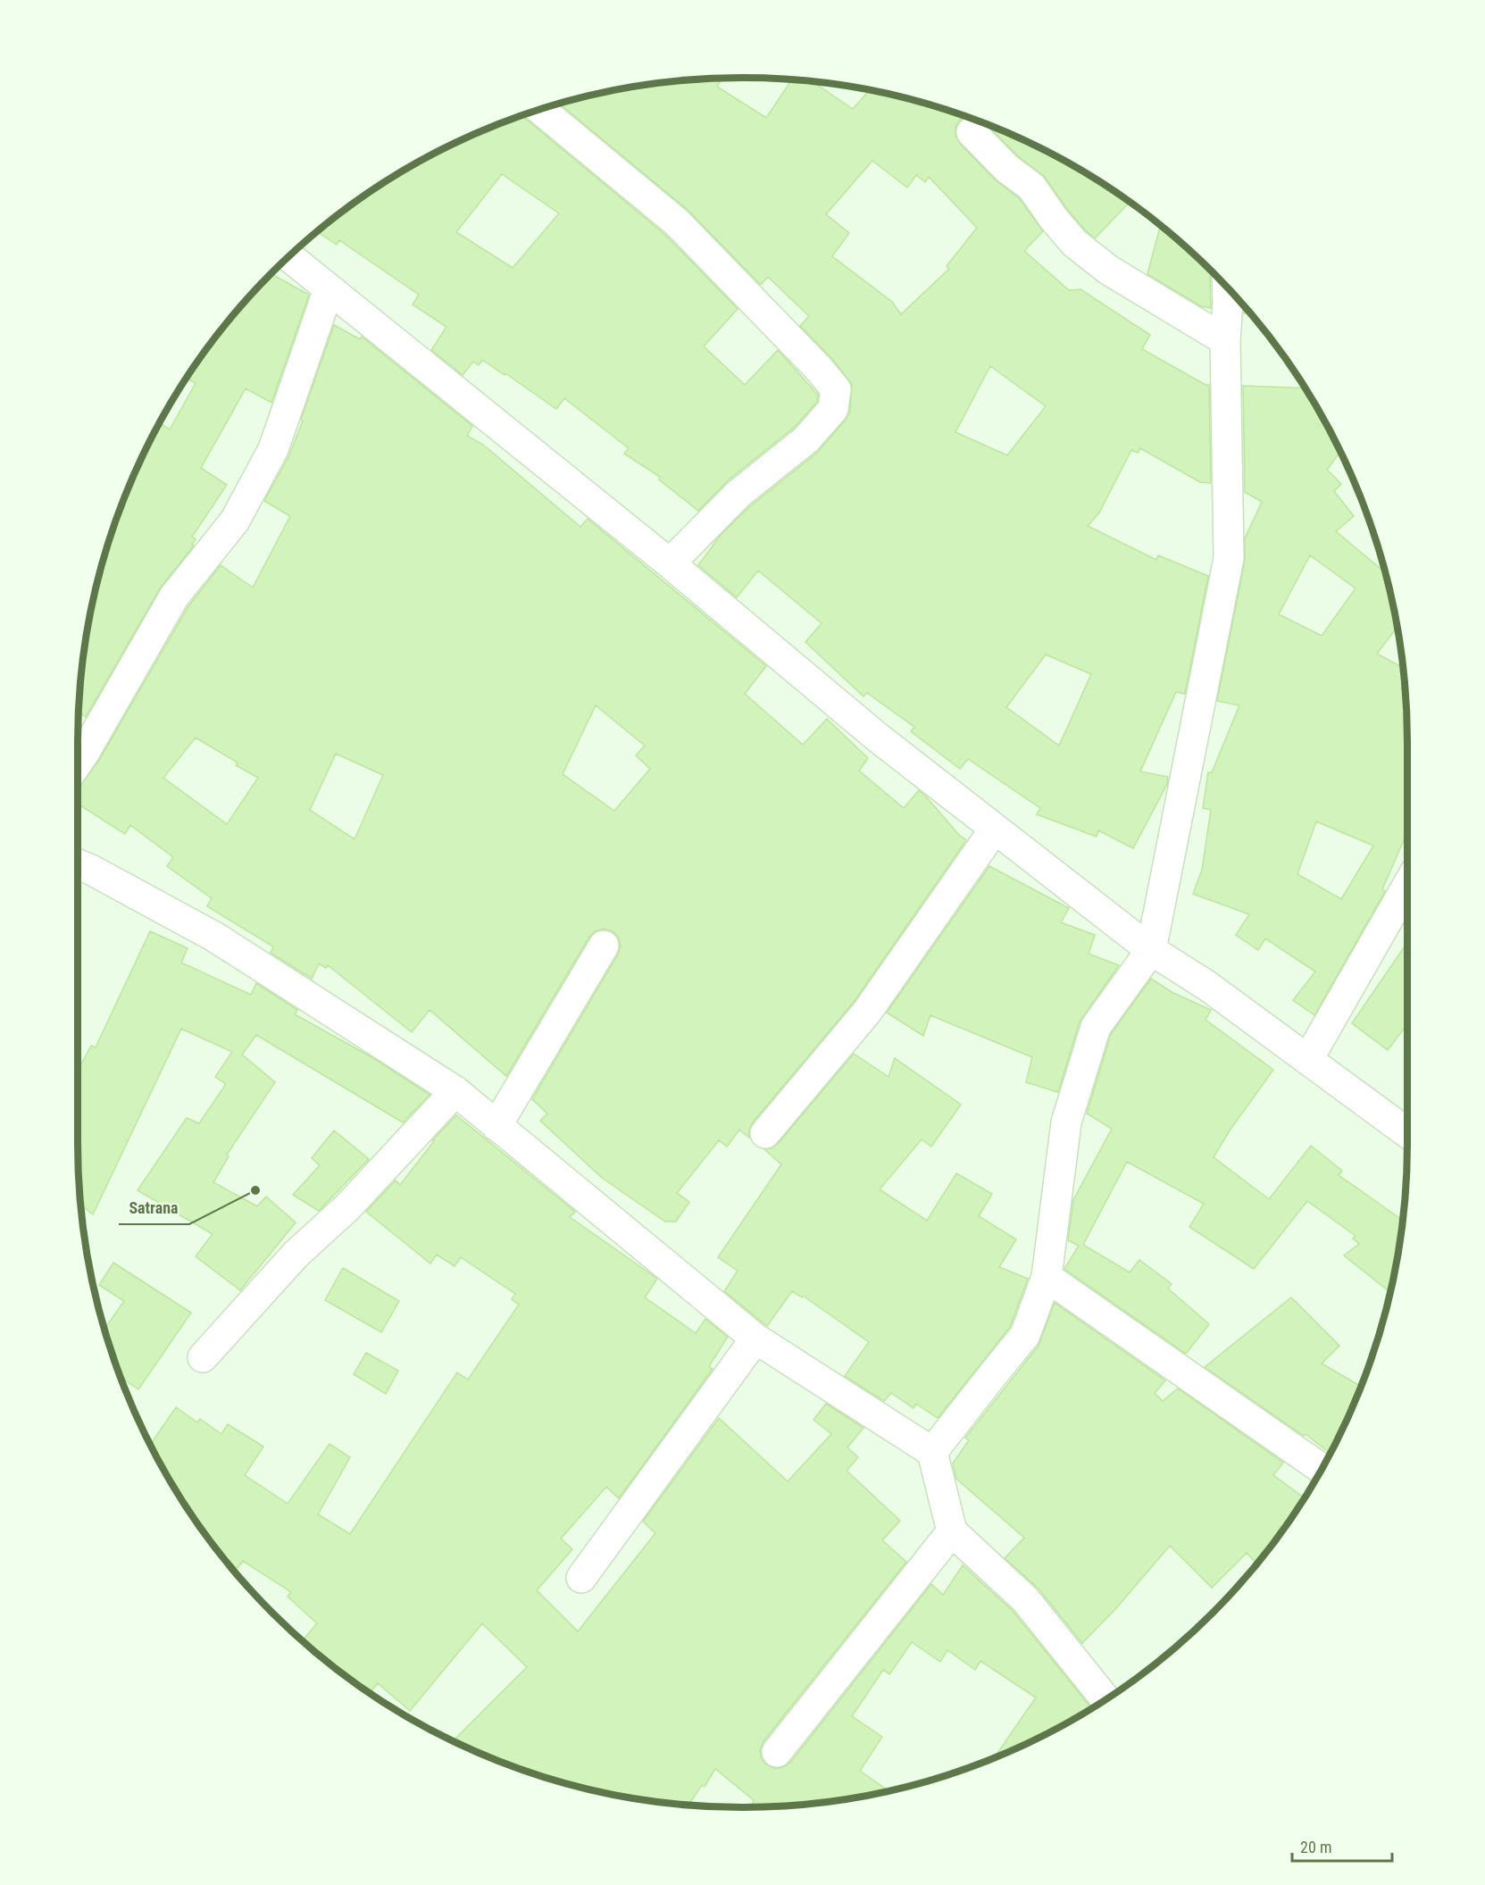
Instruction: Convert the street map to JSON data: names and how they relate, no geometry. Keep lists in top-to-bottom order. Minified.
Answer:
{"places":["Satrana"],"scale_bar":"20 m"}
